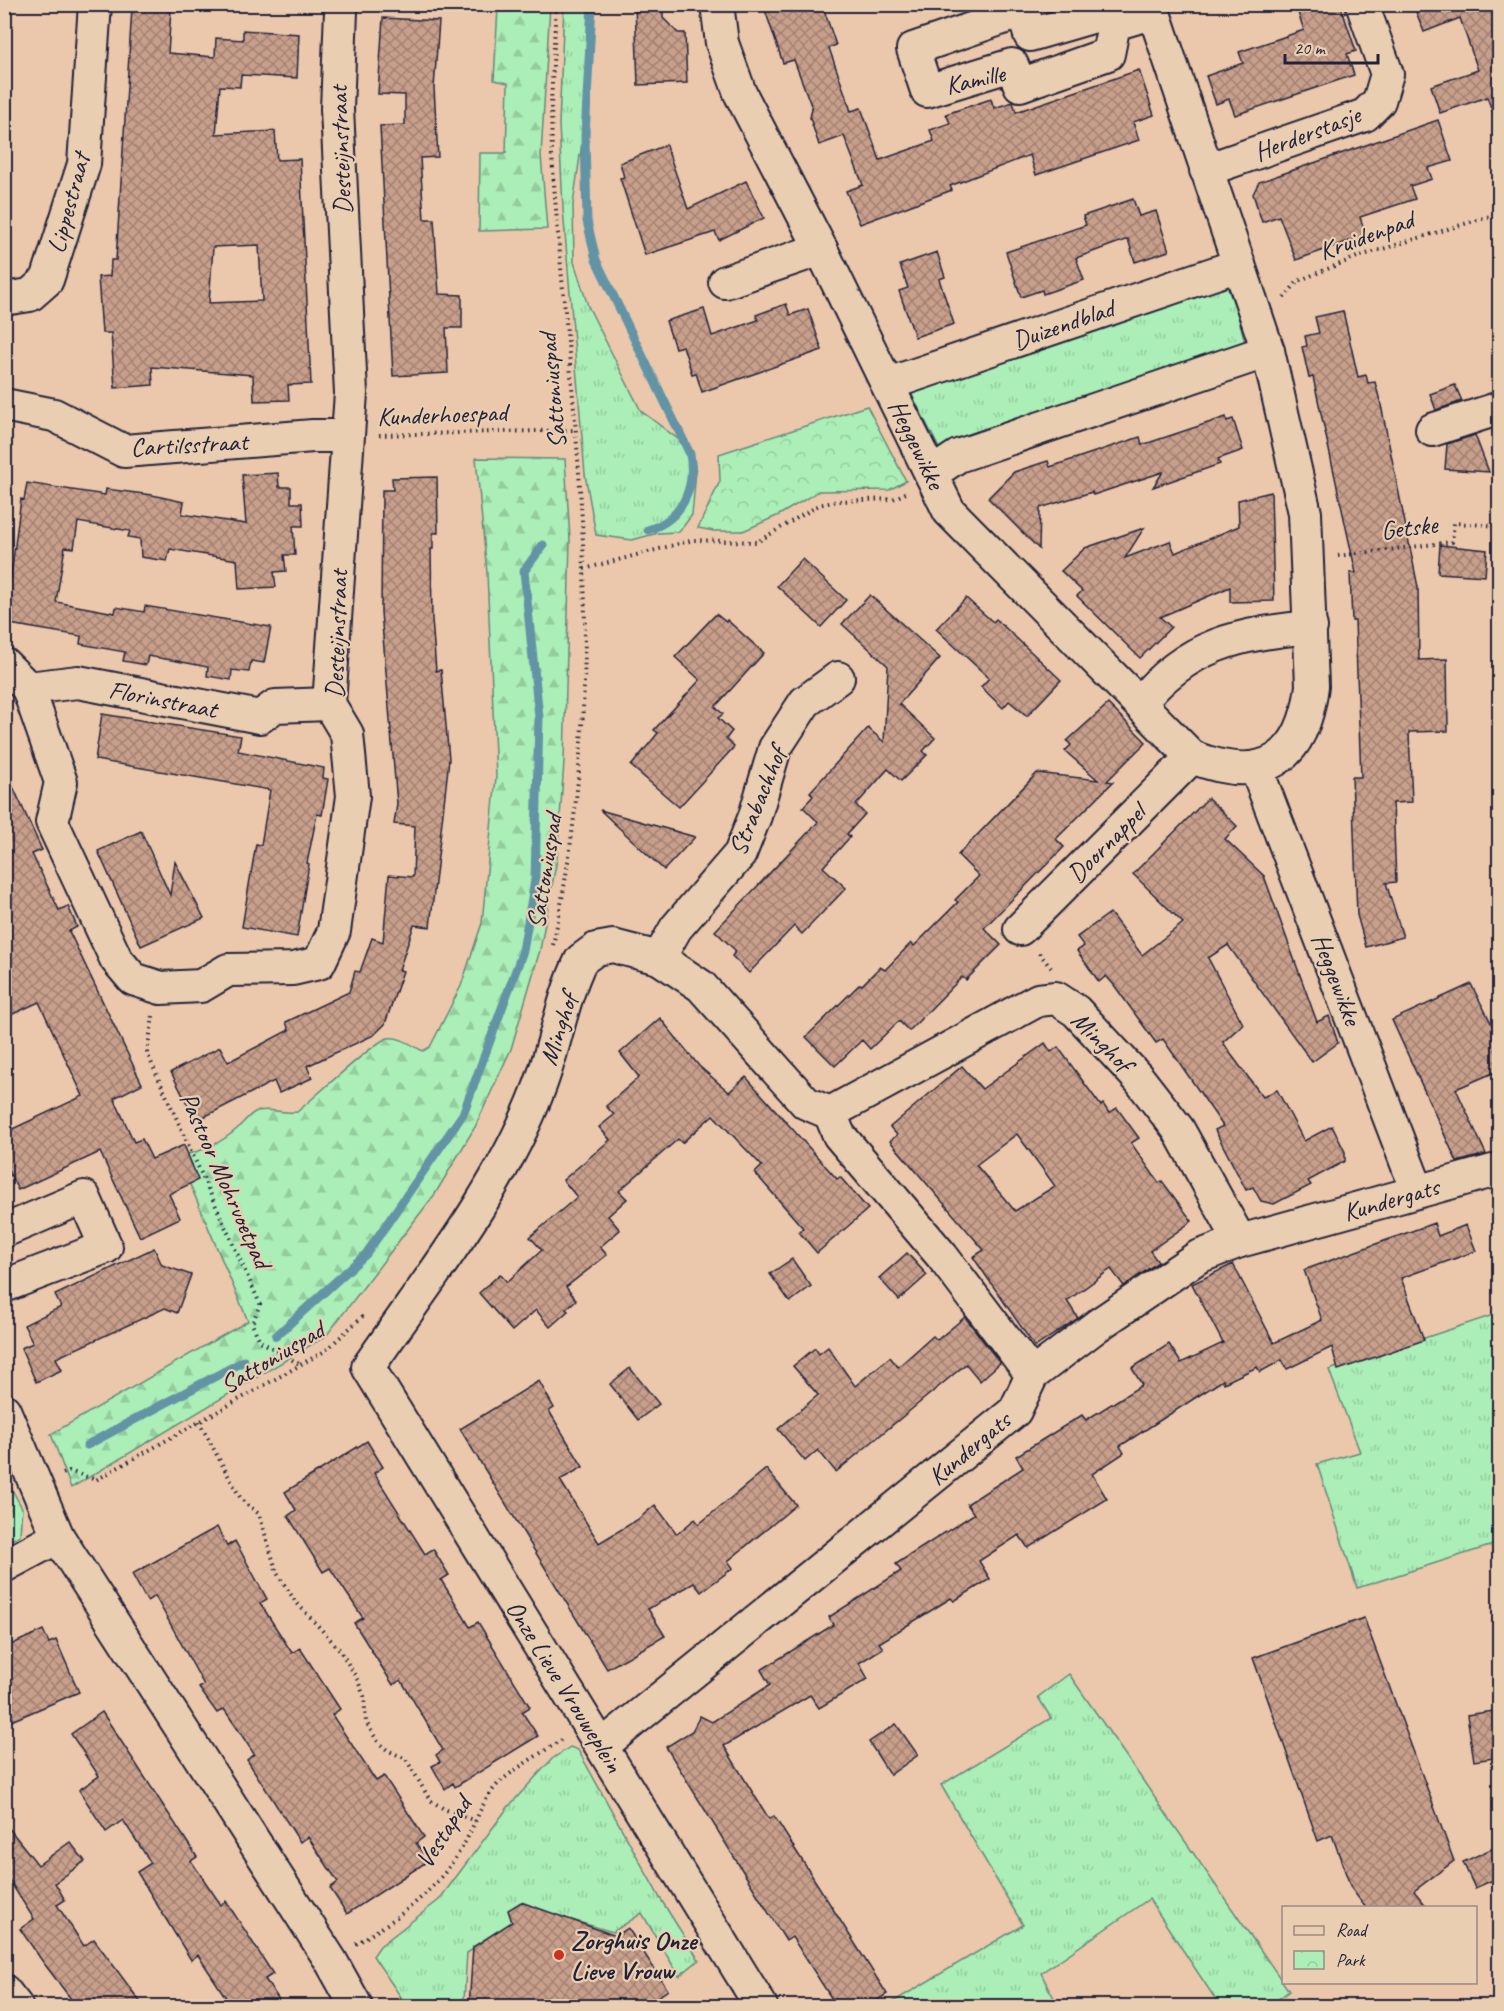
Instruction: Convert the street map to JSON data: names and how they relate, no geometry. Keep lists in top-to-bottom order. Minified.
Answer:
{"streets":{"street":["Kamille","Herderstasje","Desteijnstraat","Lippestraat","Duizendblad","Cartilsstraat","Heggewikke","Florinstraat","Strabachhof","Doornappel","Minghof","Kundergats","Onze Lieve Vrouweplein"],"path":["Kruidenpad","Sattoniuspad","Kunderhoespad","Getske","Pastoor Mohrvoetpad","Vestapad"]},"crossings":[["Kamille","Heggewikke"],["Herderstasje","Heggewikke"],["Desteijnstraat","Kunderhoespad"],["Desteijnstraat","Cartilsstraat"],["Desteijnstraat","Florinstraat"],["Desteijnstraat","Pastoor Mohrvoetpad"],["Kruidenpad","Heggewikke"],["Duizendblad","Heggewikke"],["Sattoniuspad","Kunderhoespad"],["Sattoniuspad","Pastoor Mohrvoetpad"],["Kunderhoespad","Cartilsstraat"],["Heggewikke","Getske"],["Heggewikke","Doornappel"],["Heggewikke","Kundergats"],["Strabachhof","Minghof"],["Minghof","Kundergats"],["Minghof","Onze Lieve Vrouweplein"],["Kundergats","Onze Lieve Vrouweplein"],["Kundergats","Vestapad"],["Onze Lieve Vrouweplein","Vestapad"]],"places":["Zorghuis Onze Lieve Vrouw"],"legend":["Road","Park"],"scale_bar":"20 m"}
